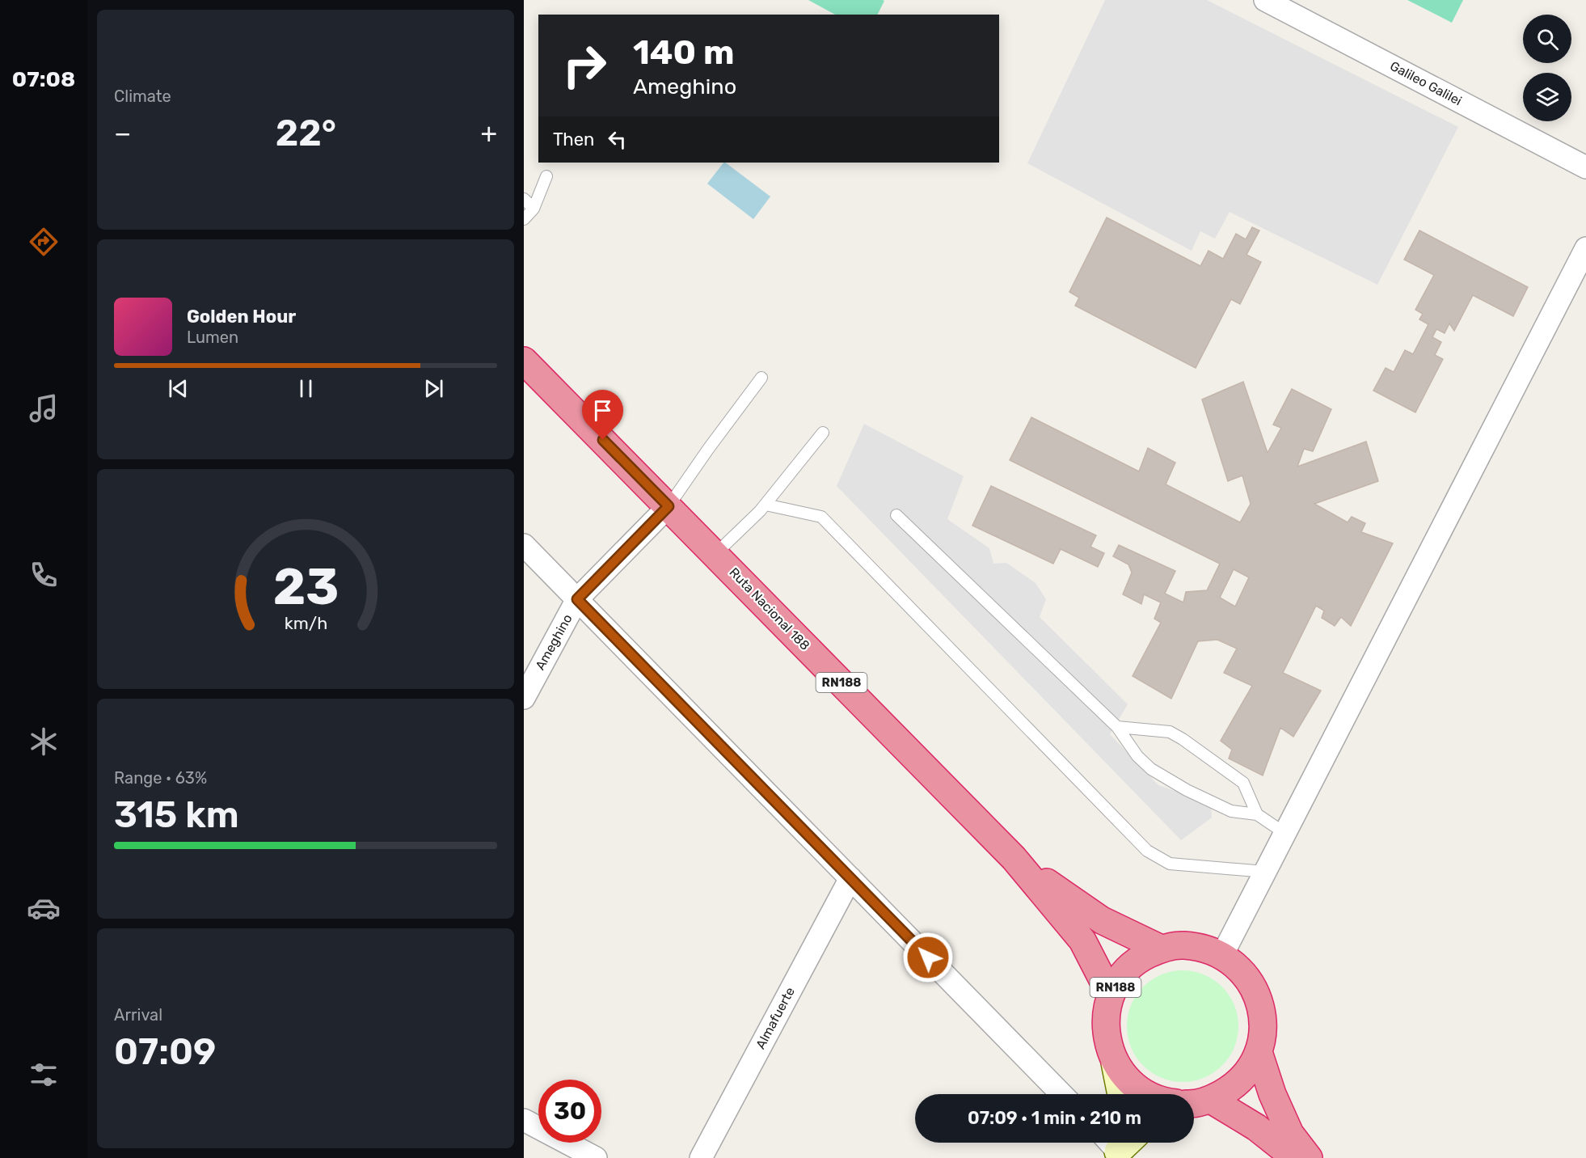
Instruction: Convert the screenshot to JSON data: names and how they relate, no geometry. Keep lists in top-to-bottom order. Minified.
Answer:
{"streets":{"highway":["Ruta Nacional 188","RN188"],"street":["Galileo Galilei","Ameghino","Almafuerte"]},"crossings":[["Ruta Nacional 188","Ameghino"],["Ruta Nacional 188","RN188"]],"page":{"tabs":"07:08","tile":["Climate",["Range · 63%","315 km"],["Arrival","07:09"]],"turn":["140 m","Ameghino"],"heat":["−","22°","+"],"then":"Then","song":["Golden Hour","Lumen"],"limit":"30","trip":"07:09 · 1 min · 210 m","gauge":["23","km/h"]}}
